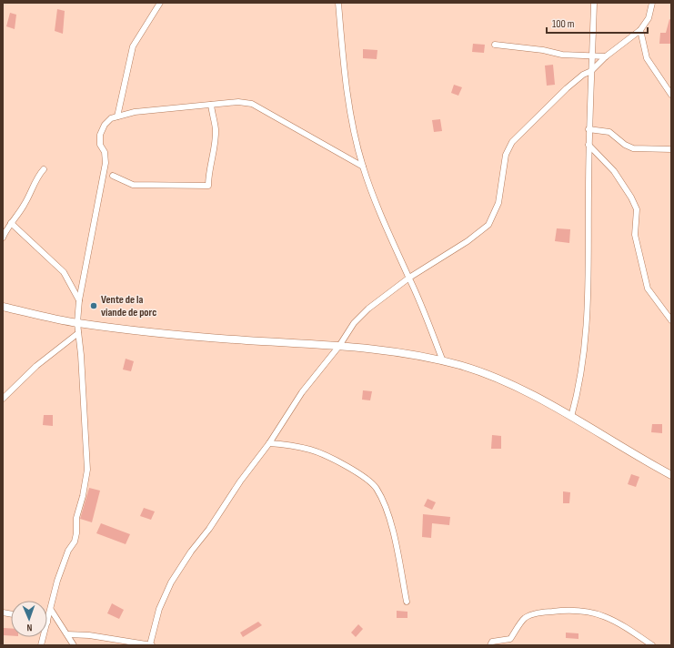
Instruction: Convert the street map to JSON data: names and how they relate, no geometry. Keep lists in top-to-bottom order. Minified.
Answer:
{"places":["Vente de la viande de porc"],"scale_bar":"100 m","north":"bottom"}
